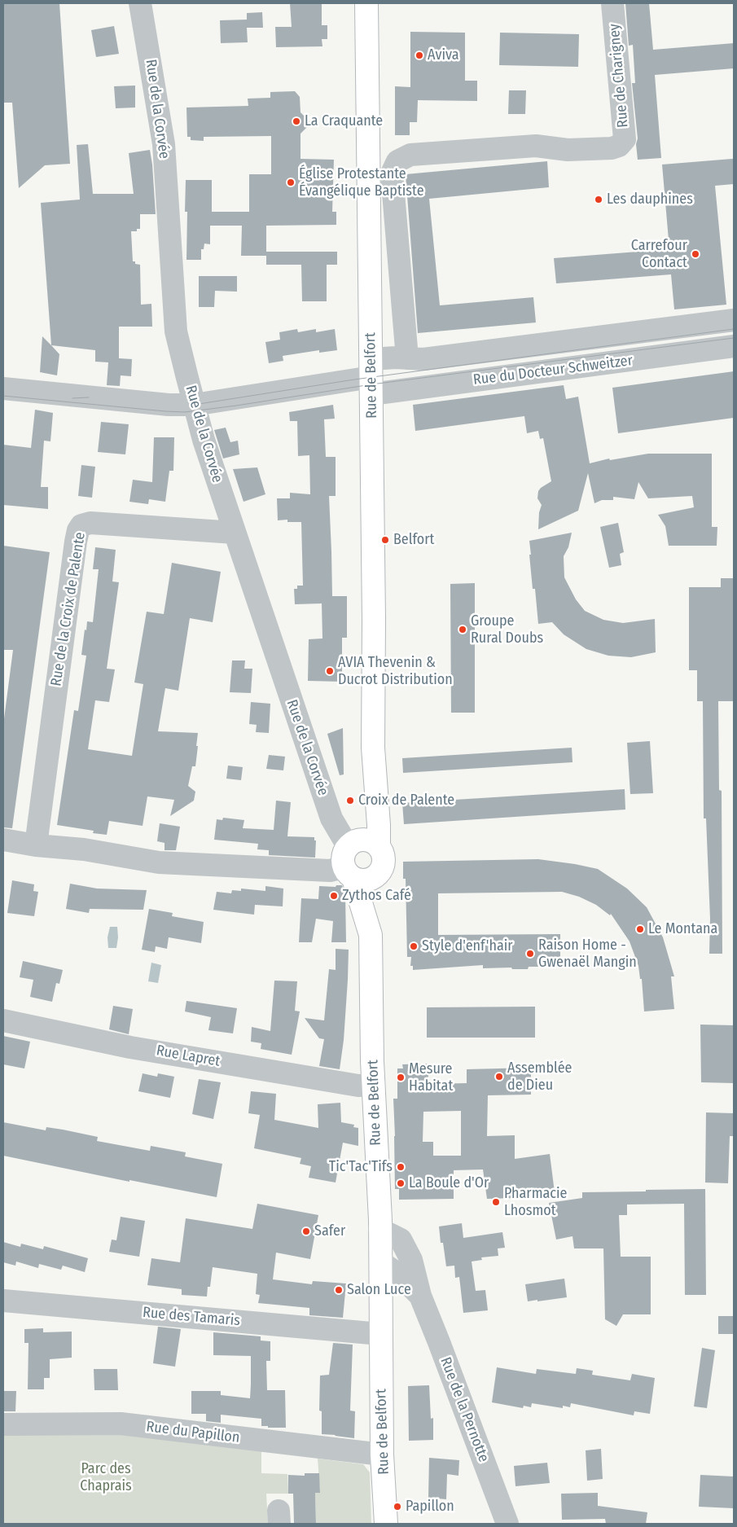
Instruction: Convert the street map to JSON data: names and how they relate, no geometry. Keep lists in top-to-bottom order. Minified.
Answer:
{"streets":{"main road":["Rue de Belfort"],"street":["Rue de Charigney","Rue de la Corvée","Rue du Docteur Schweitzer","Rue de la Croix de Palente","Rue Lapret","Rue des Tamaris","Rue de la Pernotte","Rue du Papillon"]},"crossings":[["Rue de Charigney","Rue du Docteur Schweitzer"],["Rue de la Corvée","Rue de Belfort"],["Rue de la Corvée","Rue de la Croix de Palente"],["Rue du Docteur Schweitzer","Rue de Belfort"],["Rue de Belfort","Rue Lapret"],["Rue de Belfort","Rue des Tamaris"],["Rue de Belfort","Rue de la Pernotte"],["Rue de Belfort","Rue du Papillon"]],"parks":["Parc des Chaprais"],"places":["Aviva","La Craquante","Église Protestante Évangélique Baptiste","Les dauphines","Carrefour Contact","Belfort","Groupe Rural Doubs","AVIA Thevenin & Ducrot Distribution","Croix de Palente","Zythos Café","Le Montana","Style d'enf'hair","Raison Home - Gwenaël Mangin","Assemblée de Dieu","Mesure Habitat","Tic'Tac'Tifs","La Boule d'Or","Pharmacie Lhosmot","Safer","Salon Luce","Papillon"]}
